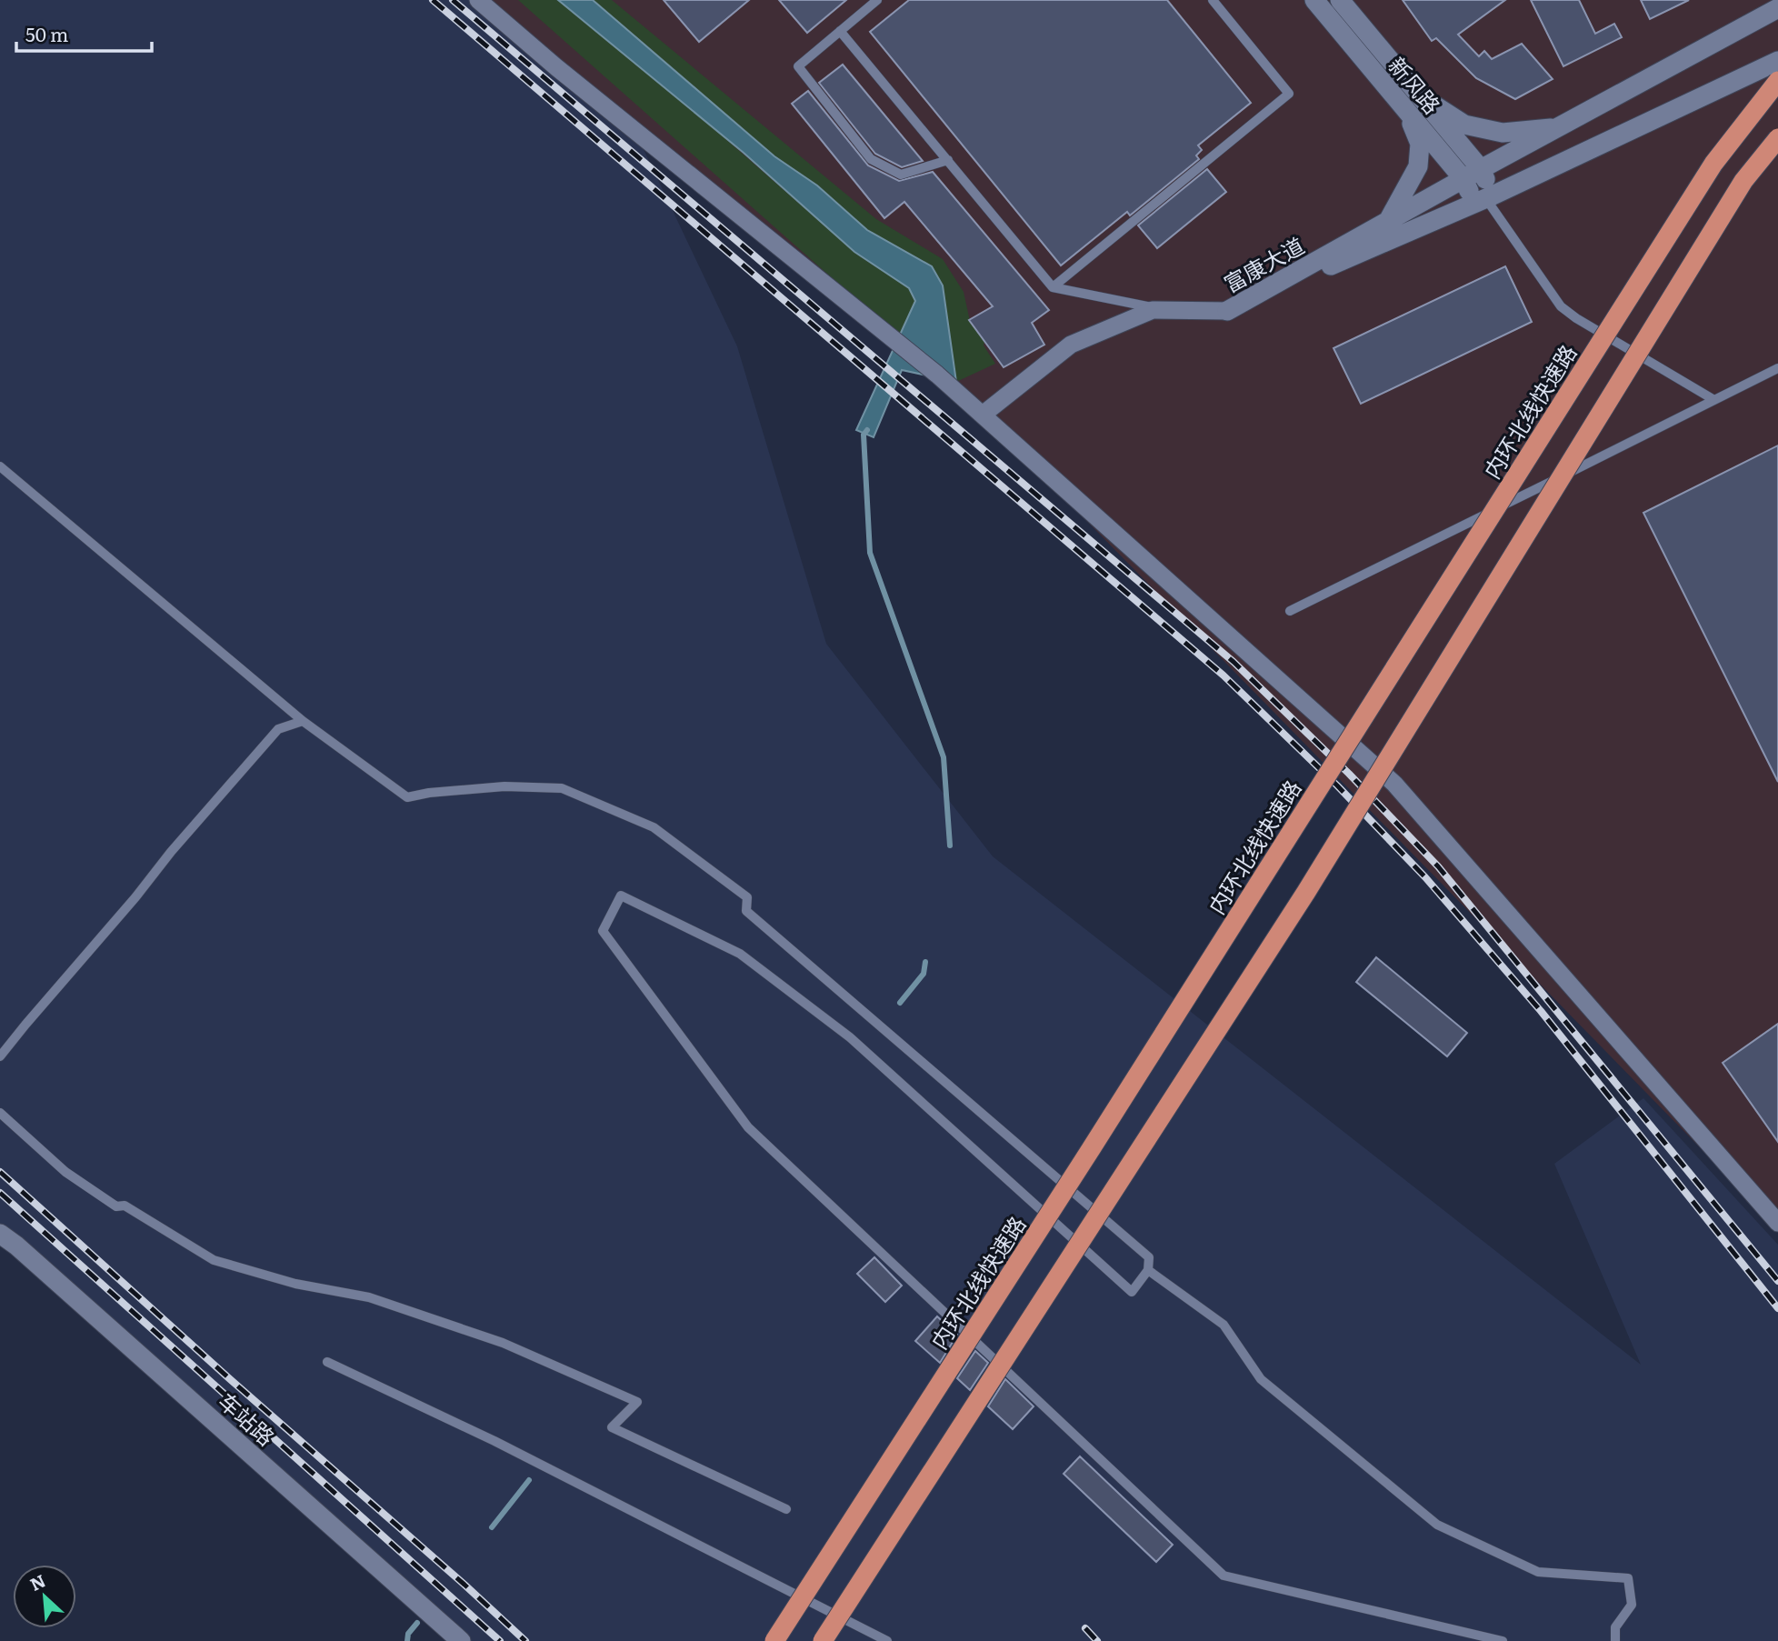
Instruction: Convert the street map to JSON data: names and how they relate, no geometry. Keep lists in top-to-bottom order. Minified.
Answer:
{"streets":{"highway":["内环北线快速路"],"main road":["新风路","富康大道","车站路"]},"crossings":[["新风路","富康大道"]],"scale_bar":"50 m","north":"top left"}
